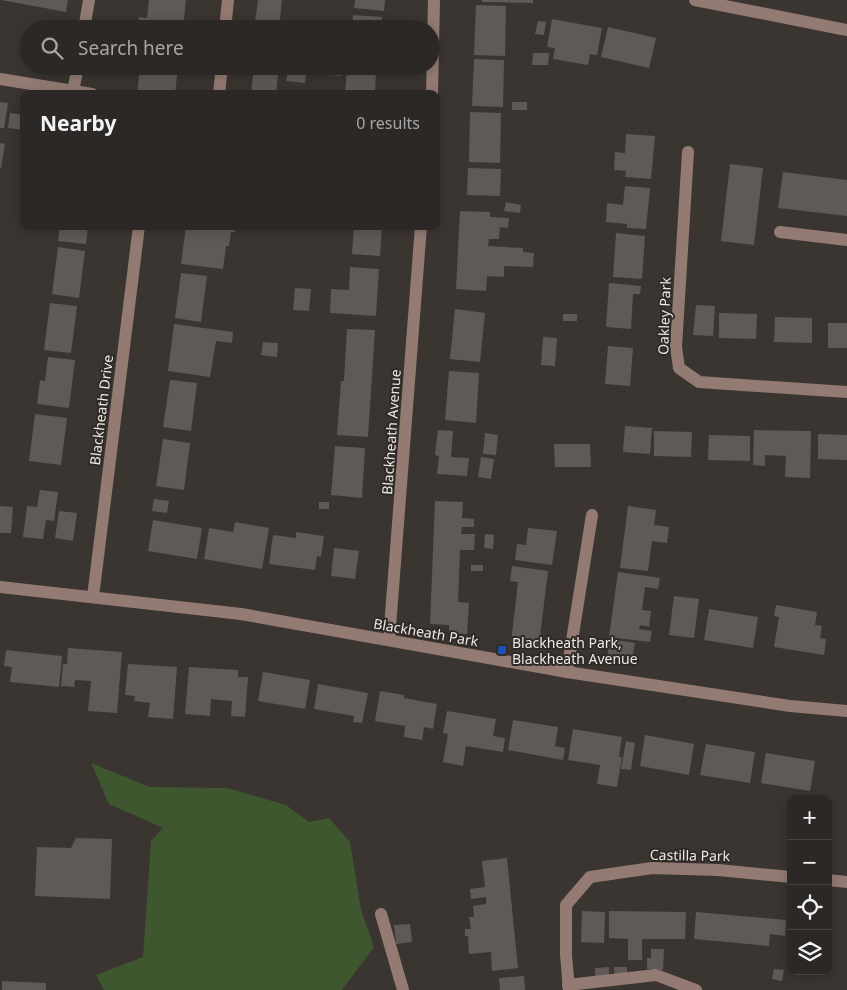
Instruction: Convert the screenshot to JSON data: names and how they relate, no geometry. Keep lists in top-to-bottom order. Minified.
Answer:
{"streets":{"street":["Oakley Park","Blackheath Drive","Blackheath Avenue","Blackheath Park","Castilla Park"]},"crossings":[["Blackheath Drive","Blackheath Park"],["Blackheath Avenue","Blackheath Park"]],"places":{"transit":["Blackheath Park, Blackheath Avenue"]},"page":{"search":"Search here","heading":["Nearby","0 results"],"map_buttons":["+","−"]}}
